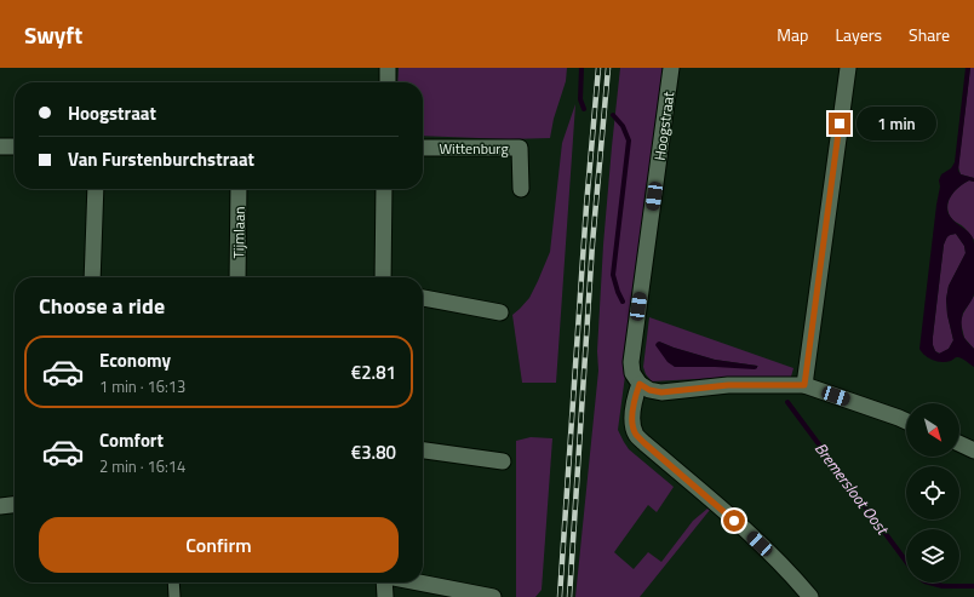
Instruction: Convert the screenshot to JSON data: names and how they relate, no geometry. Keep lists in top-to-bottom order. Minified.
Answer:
{"streets":{"street":["Hoogstraat","Wittenburg","Tijmlaan"]},"water":["Bremersloot Oost"],"north":"bottom right","page":{"header":"Swyft","nav":["Map","Layers","Share"],"banner":["Hoogstraat","Van Furstenburchstraat"],"bubble":"1 min","heading":"Choose a ride","list":[{"name":"Economy","note":"1 min · 16:13","value":"€2.81"},{"name":"Comfort","note":"2 min · 16:14","value":"€3.80"}],"buttons":"Confirm"}}
